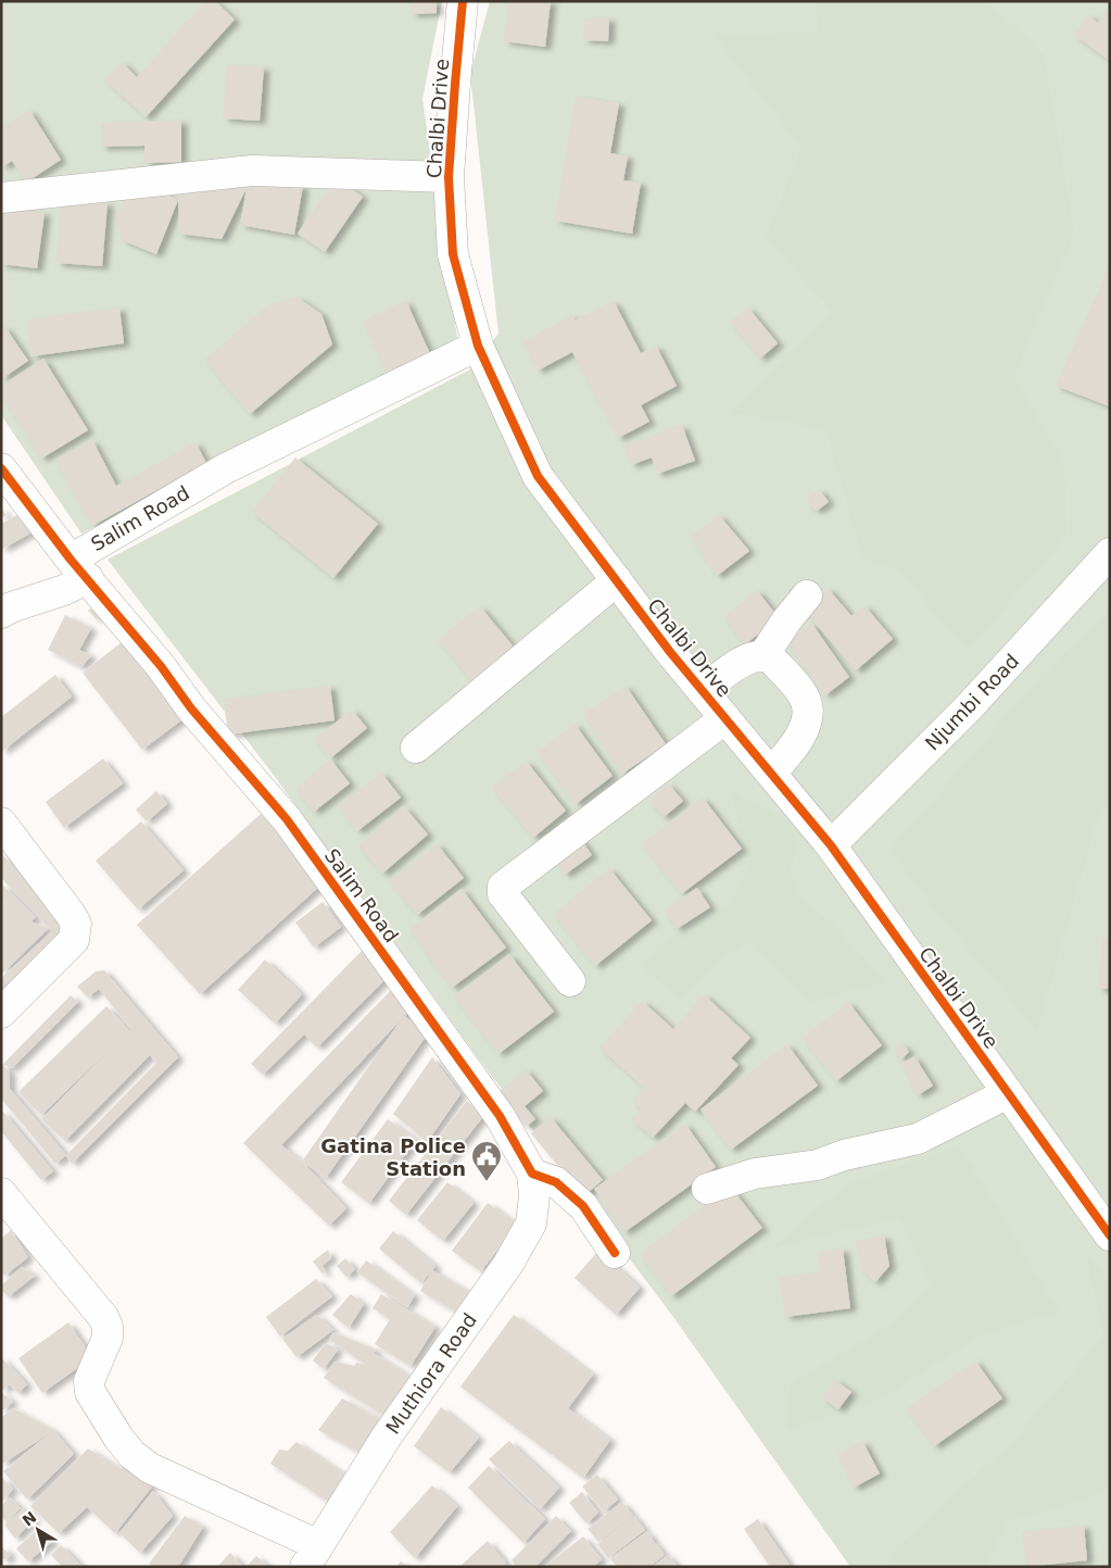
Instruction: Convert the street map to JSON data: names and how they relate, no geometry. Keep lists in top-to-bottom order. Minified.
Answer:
{"streets":{"street":["Chalbi Drive","Salim Road","Njumbi Road","Muthiora Road"]},"crossings":[["Chalbi Drive","Salim Road"],["Chalbi Drive","Njumbi Road"],["Salim Road","Muthiora Road"]],"places":{"public building":["Gatina Police Station"]},"north":"top left"}
